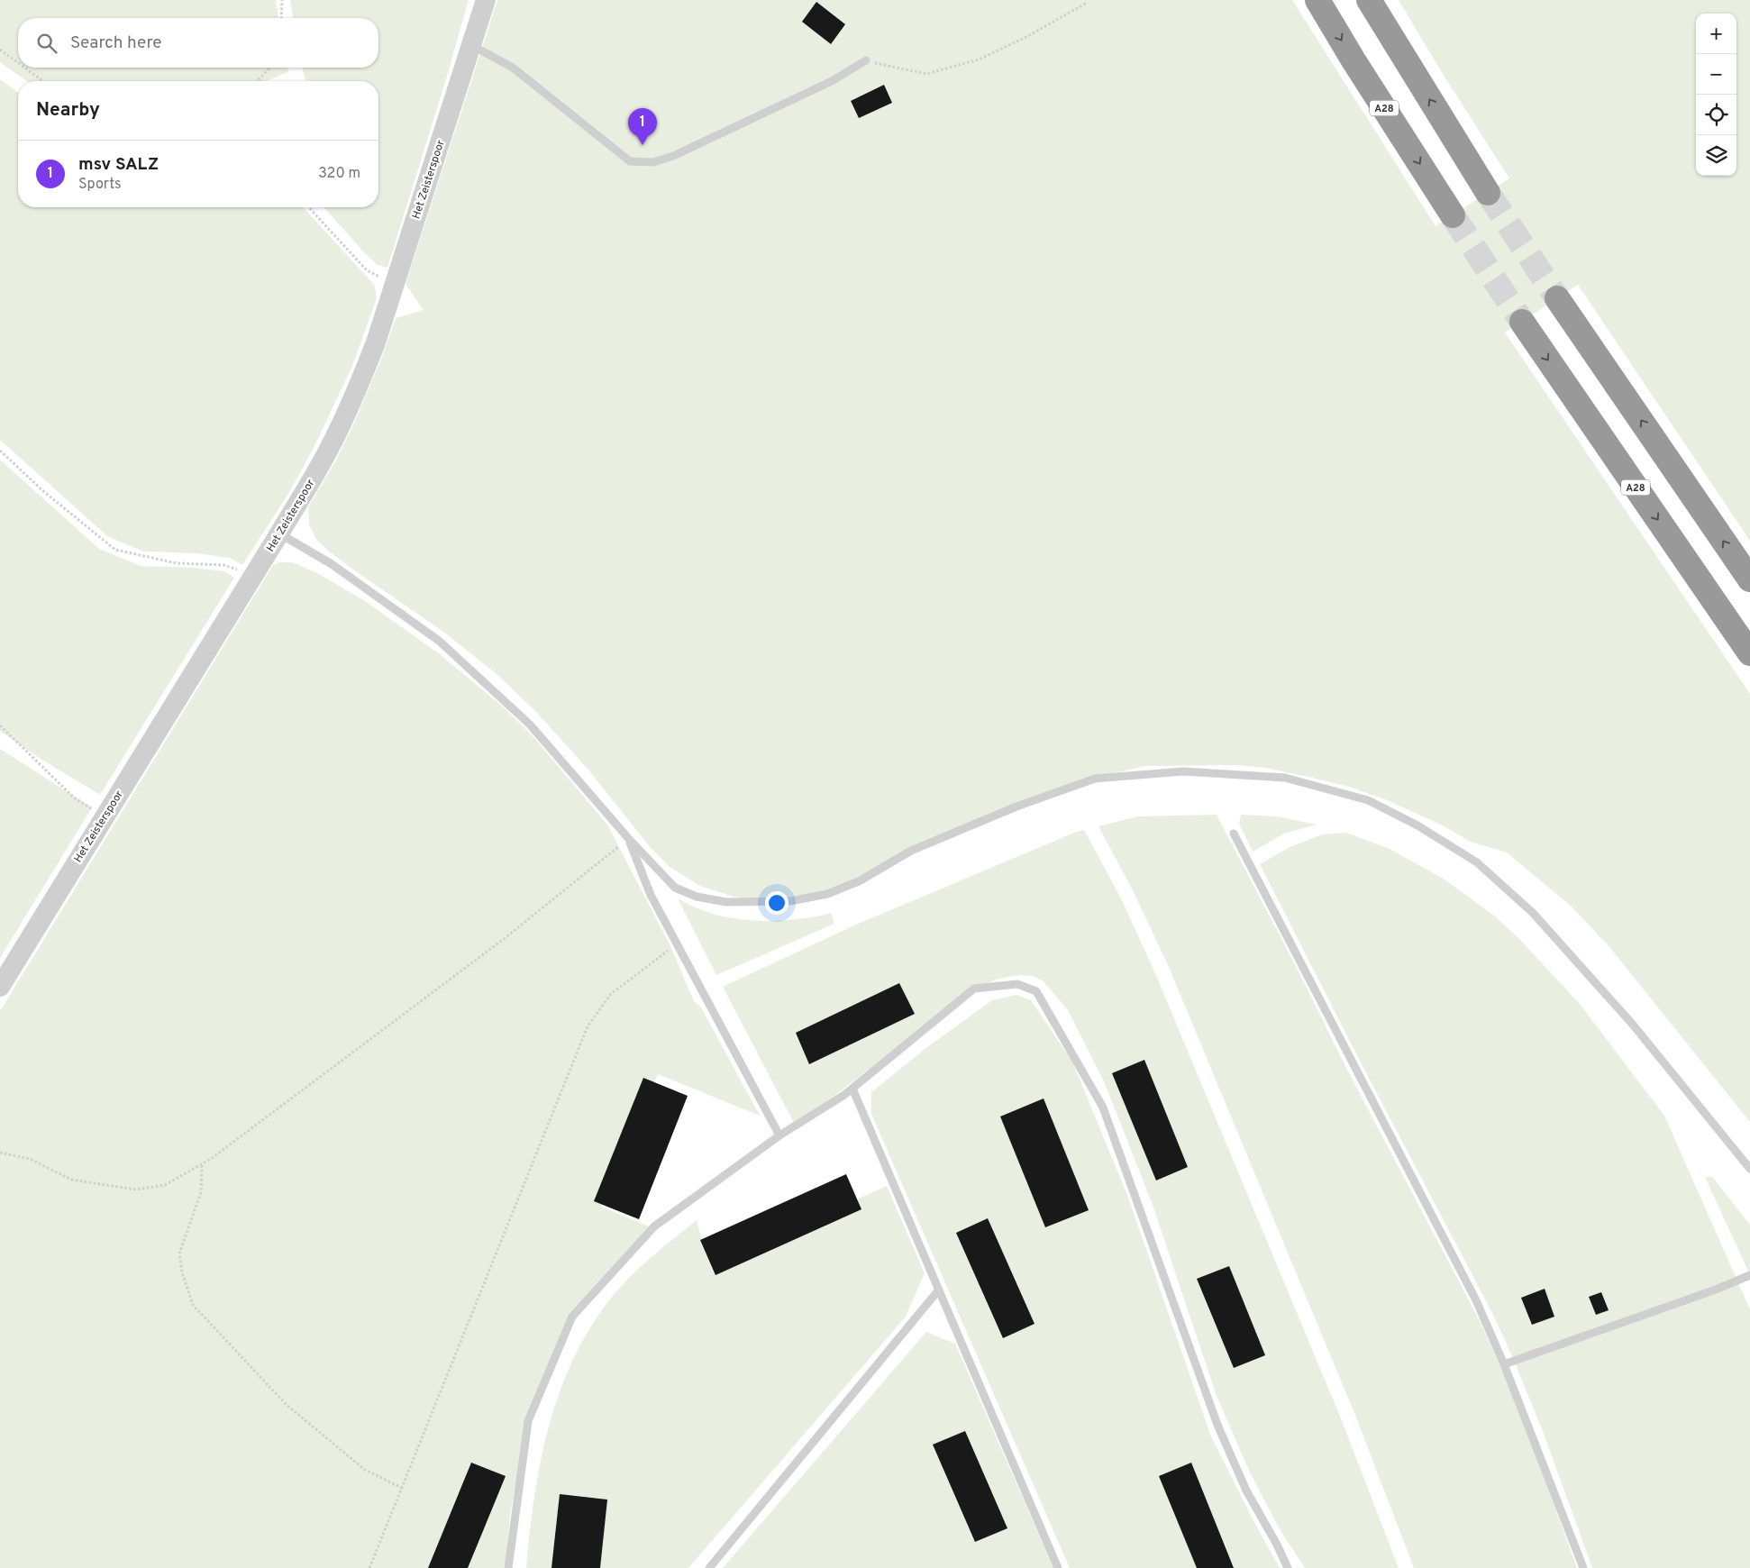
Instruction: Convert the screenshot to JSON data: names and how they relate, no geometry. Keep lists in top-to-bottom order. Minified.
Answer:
{"streets":{"highway":["A28"],"street":["Het Zeisterspoor"]},"page":{"map_buttons":["+","−"],"search":"Search here","heading":"Nearby","pins":"1","list":[{"mark":"1","name":"msv SALZ","note":"Sports","value":"320 m"}]}}
